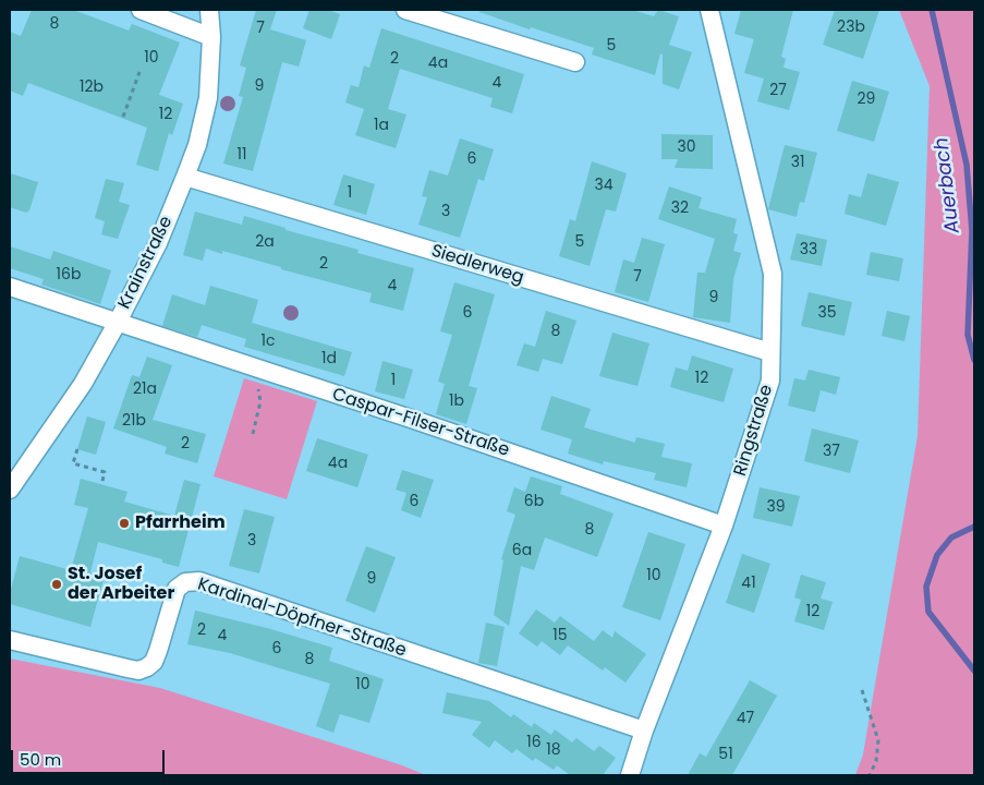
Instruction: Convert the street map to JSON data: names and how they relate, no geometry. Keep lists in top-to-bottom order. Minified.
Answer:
{"streets":{"street":["Krainstraße","Siedlerweg","Caspar-Filser-Straße","Ringstraße","Kardinal-Döpfner-Straße"]},"crossings":[["Krainstraße","Siedlerweg"],["Krainstraße","Caspar-Filser-Straße"],["Siedlerweg","Ringstraße"],["Caspar-Filser-Straße","Ringstraße"],["Ringstraße","Kardinal-Döpfner-Straße"]],"water":["Auerbach"],"places":["Pfarrheim","St. Josef der Arbeiter"],"house_numbers":["8","23b","7","5","10","2","4a","4","9","12b","27","29","12","1a","30","11","6","31","34","1","32","3","2a","5","33","2","16b","7","4","9","6","35","8","1c","1d","12","1","21a","1b","21b","2","37","4a","6","6b","39","8","3","6a","10","9","41","12","2","4","15","6","8","10","47","16","18","51"],"scale_bar":"50 m"}
